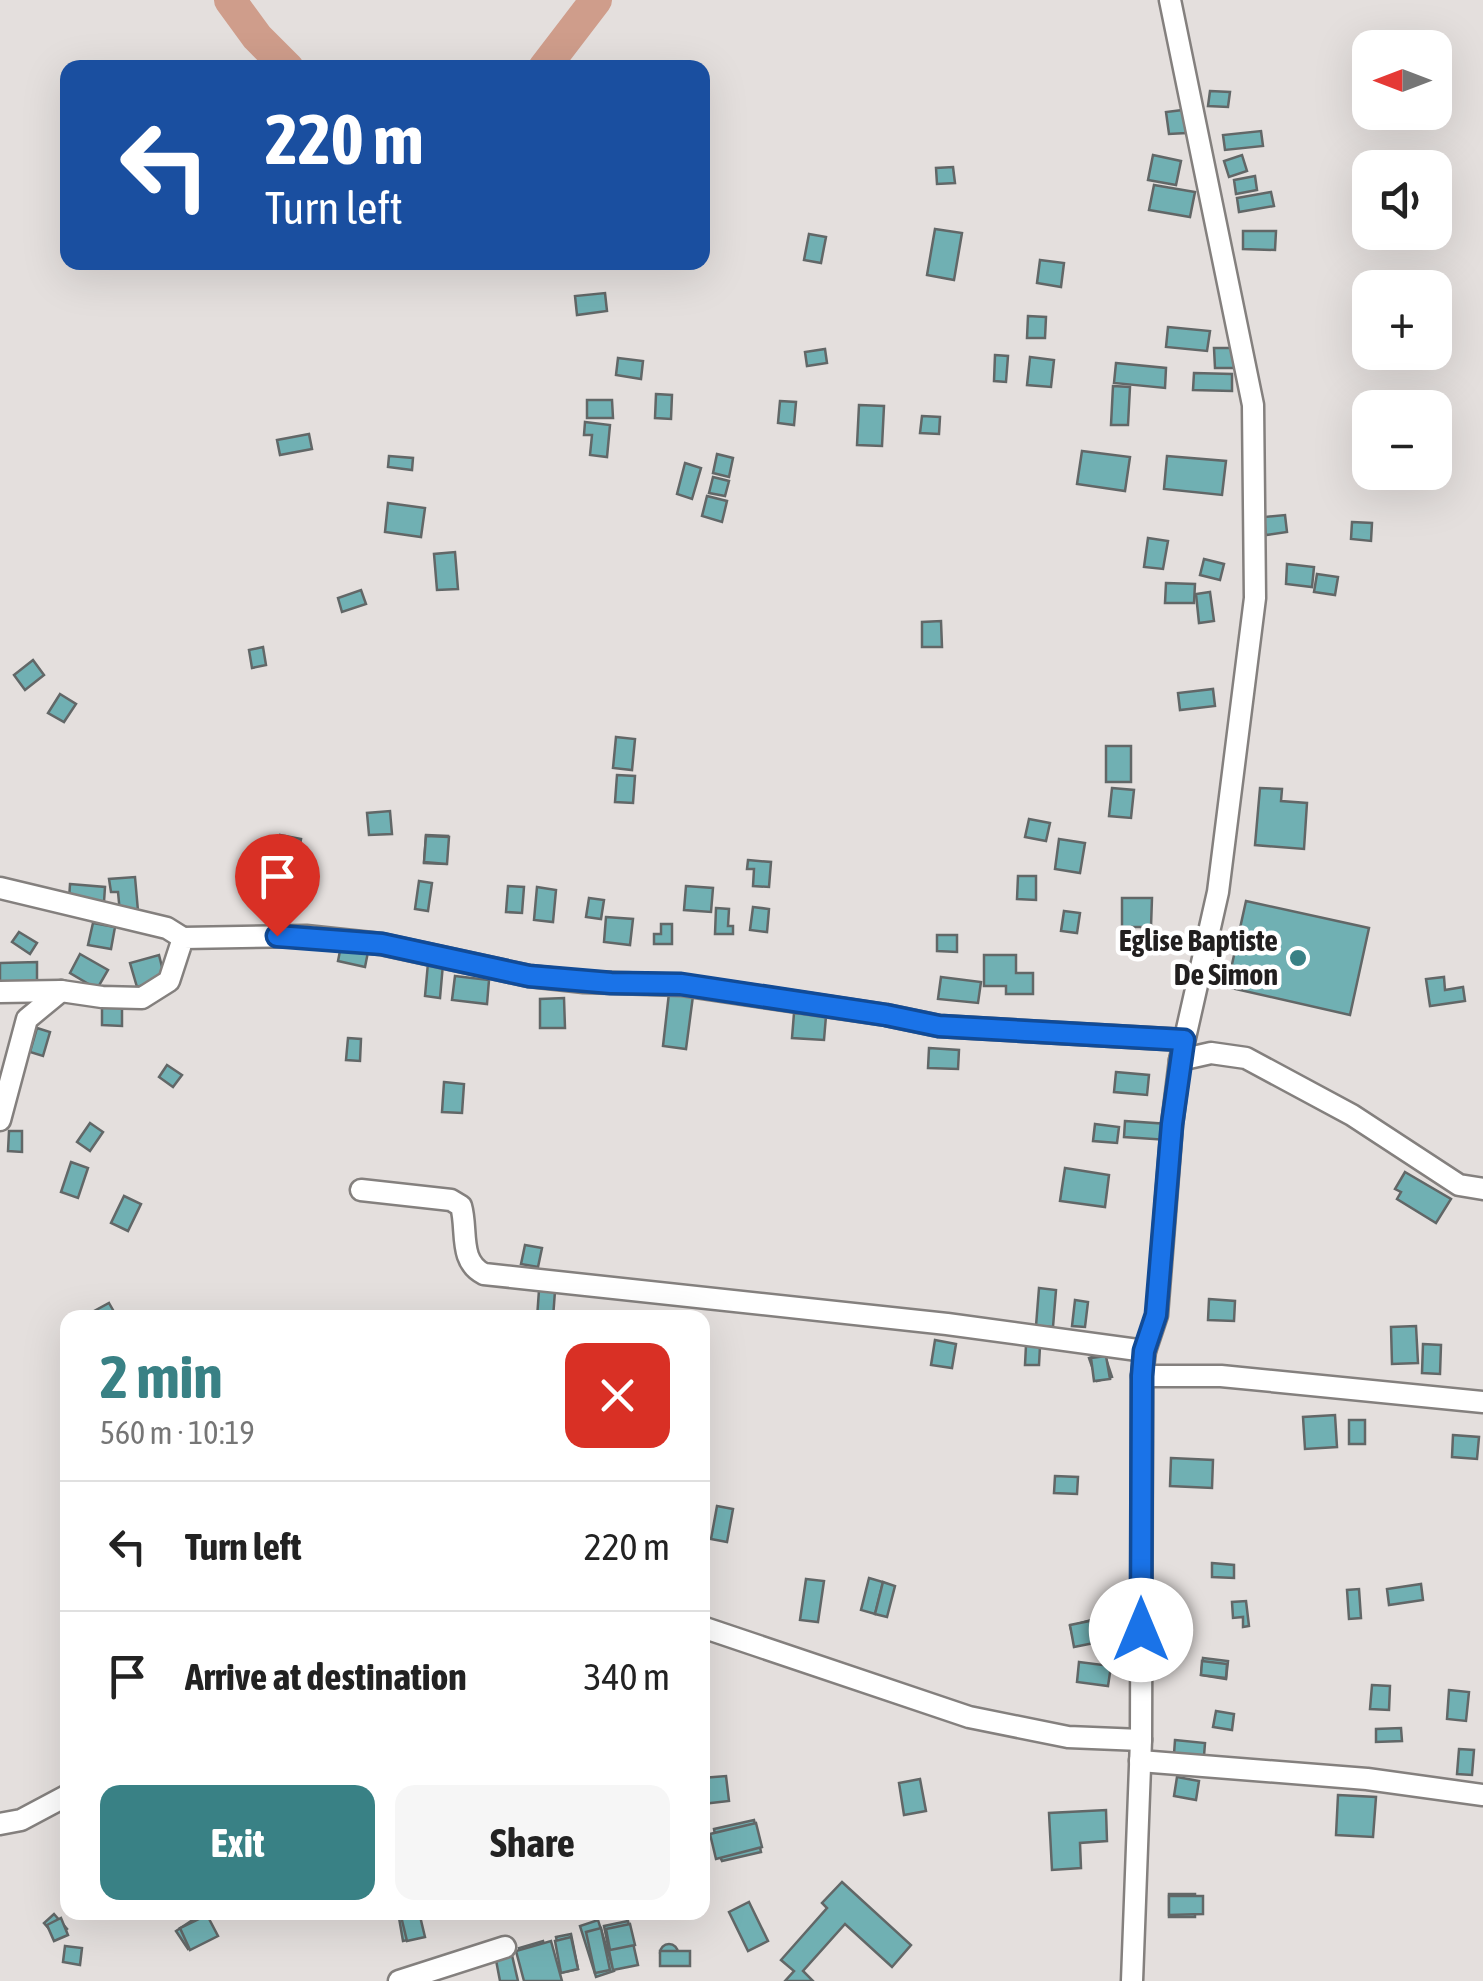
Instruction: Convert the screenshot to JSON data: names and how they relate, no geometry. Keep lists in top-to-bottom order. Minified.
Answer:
{"places":["Eglise Baptiste De Simon"],"north":"left","page":{"map_buttons":["+","−"],"turn":["220 m","Turn left"],"heading":["2 min","560 m · 10:19"],"list":[{"name":"Turn left","value":"220 m"},{"name":"Arrive at destination","value":"340 m"}],"buttons":["Exit","Share"]}}
